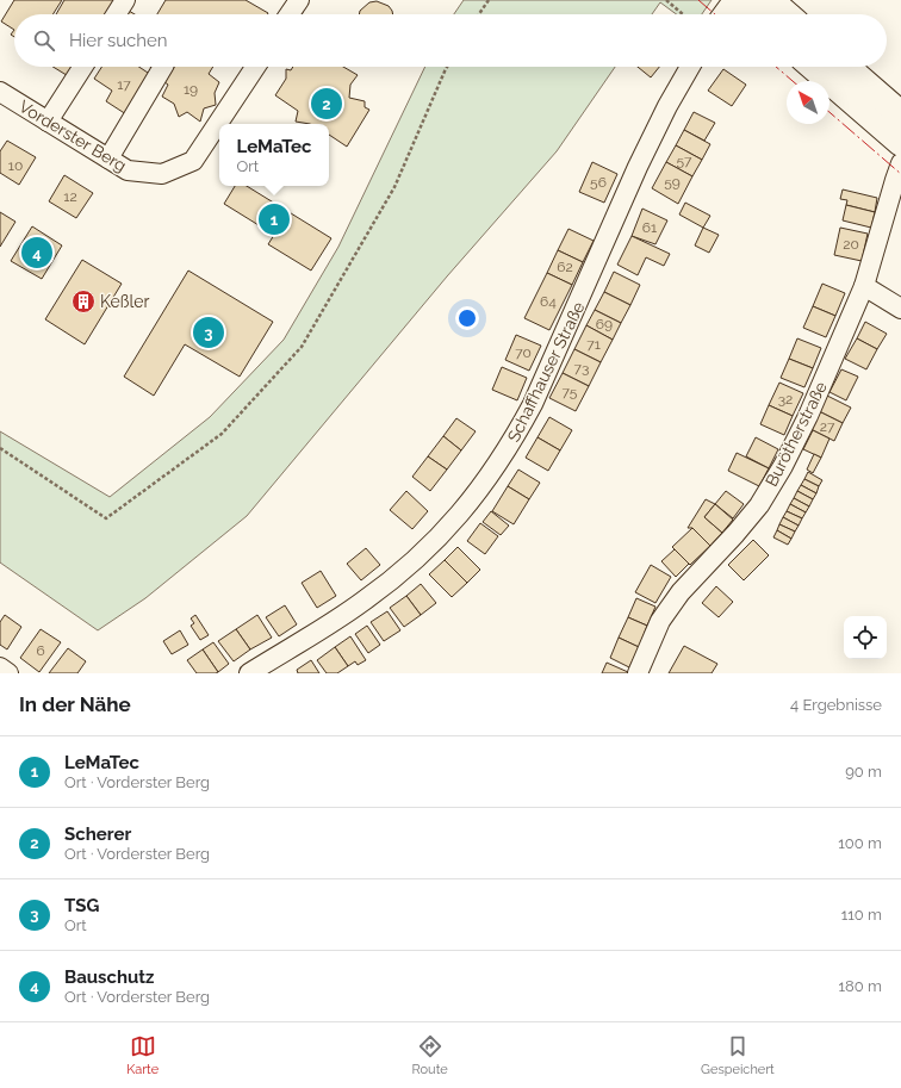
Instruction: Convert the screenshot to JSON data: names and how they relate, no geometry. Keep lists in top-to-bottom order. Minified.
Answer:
{"streets":{"street":["Vorderster Berg","Schaffhauser Straße","Burötherstraße"]},"places":{"building":["Keßler"]},"house_numbers":["17","19","57","10","56","59","12","61","20","62","64","69","71","70","73","75","32","27","6"],"north":"top left","page":{"search":"Hier suchen","pins":["2","1","4","3"],"popup":["LeMaTec","Ort"],"heading":["In der Nähe","4 Ergebnisse"],"list":[{"mark":"1","name":"LeMaTec","note":"Ort · Vorderster Berg","value":"90 m"},{"mark":"2","name":"Scherer","note":"Ort · Vorderster Berg","value":"100 m"},{"mark":"3","name":"TSG","note":"Ort","value":"110 m"},{"mark":"4","name":"Bauschutz","note":"Ort · Vorderster Berg","value":"180 m"}],"nav":["Karte","Route","Gespeichert"]}}
